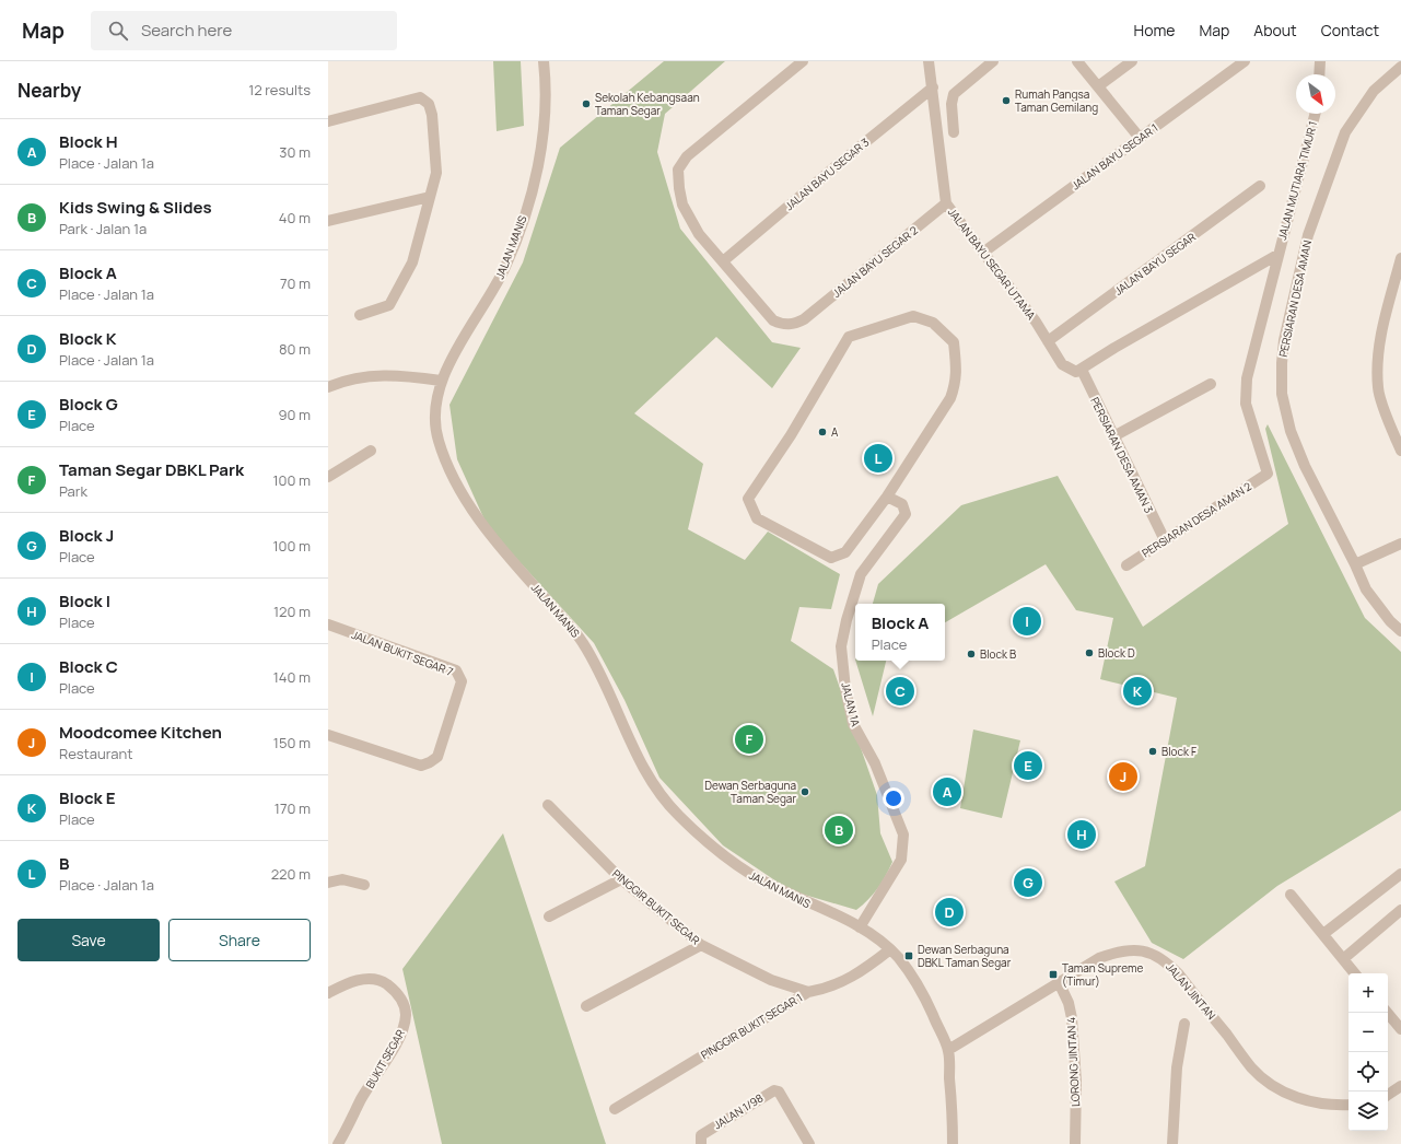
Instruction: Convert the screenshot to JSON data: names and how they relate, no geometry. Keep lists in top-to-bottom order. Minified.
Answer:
{"streets":{"street":["JALAN BAYU SEGAR 1","JALAN BAYU SEGAR 3","JALAN MUTIARA TIMUR 1","JALAN MANIS","JALAN BAYU SEGAR 2","JALAN BAYU SEGAR UTAMA","JALAN BAYU SEGAR","PERSIARAN DESA AMAN","PERSIARAN DESA AMAN 3","PERSIARAN DESA AMAN 2","JALAN BUKIT SEGAR 7","JALAN 1A","PINGGIR BUKIT SEGAR","JALAN JINTAN","PINGGIR BUKIT SEGAR 1","BUKIT SEGAR","LORONG JINTAN 4","JALAN 1/98"]},"crossings":[["JALAN BAYU SEGAR 1","JALAN BAYU SEGAR UTAMA"],["JALAN BAYU SEGAR 3","JALAN BAYU SEGAR 2"],["JALAN BAYU SEGAR 3","JALAN BAYU SEGAR UTAMA"],["JALAN MUTIARA TIMUR 1","PERSIARAN DESA AMAN 2"],["JALAN MANIS","JALAN 1A"],["JALAN MANIS","JALAN JINTAN"],["JALAN MANIS","PINGGIR BUKIT SEGAR 1"],["JALAN BAYU SEGAR 2","JALAN BAYU SEGAR UTAMA"],["JALAN BAYU SEGAR UTAMA","JALAN BAYU SEGAR"],["JALAN BAYU SEGAR UTAMA","PERSIARAN DESA AMAN 3"],["PERSIARAN DESA AMAN 3","PERSIARAN DESA AMAN 2"],["PINGGIR BUKIT SEGAR","PINGGIR BUKIT SEGAR 1"],["JALAN JINTAN","LORONG JINTAN 4"]],"places":{"other":["Rumah Pangsa Taman Gemilang","Sekolah Kebangsaan Taman Segar","A","Block D","Block B","Block F","Dewan Serbaguna Taman Segar"],"transit":["Dewan Serbaguna DBKL Taman Segar","Taman Supreme (Timur)"]},"north":"bottom right","page":{"header":"Map","search":"Search here","nav":["Home","Map","About","Contact"],"heading":["Nearby","12 results"],"list":[{"mark":"A","name":"Block H","note":"Place · Jalan 1a","value":"30 m"},{"mark":"B","name":"Kids Swing & Slides","note":"Park · Jalan 1a","value":"40 m"},{"mark":"C","name":"Block A","note":"Place · Jalan 1a","value":"70 m"},{"mark":"D","name":"Block K","note":"Place · Jalan 1a","value":"80 m"},{"mark":"E","name":"Block G","note":"Place","value":"90 m"},{"mark":"F","name":"Taman Segar DBKL Park","note":"Park","value":"100 m"},{"mark":"G","name":"Block J","note":"Place","value":"100 m"},{"mark":"H","name":"Block I","note":"Place","value":"120 m"},{"mark":"I","name":"Block C","note":"Place","value":"140 m"},{"mark":"J","name":"Moodcomee Kitchen","note":"Restaurant","value":"150 m"},{"mark":"K","name":"Block E","note":"Place","value":"170 m"},{"mark":"L","name":"B","note":"Place · Jalan 1a","value":"220 m"}],"pins":["L","I","C","K","F","E","J","A","B","H","G","D"],"popup":["Block A","Place"],"buttons":["Save","Share"],"map_buttons":["+","−"]}}
